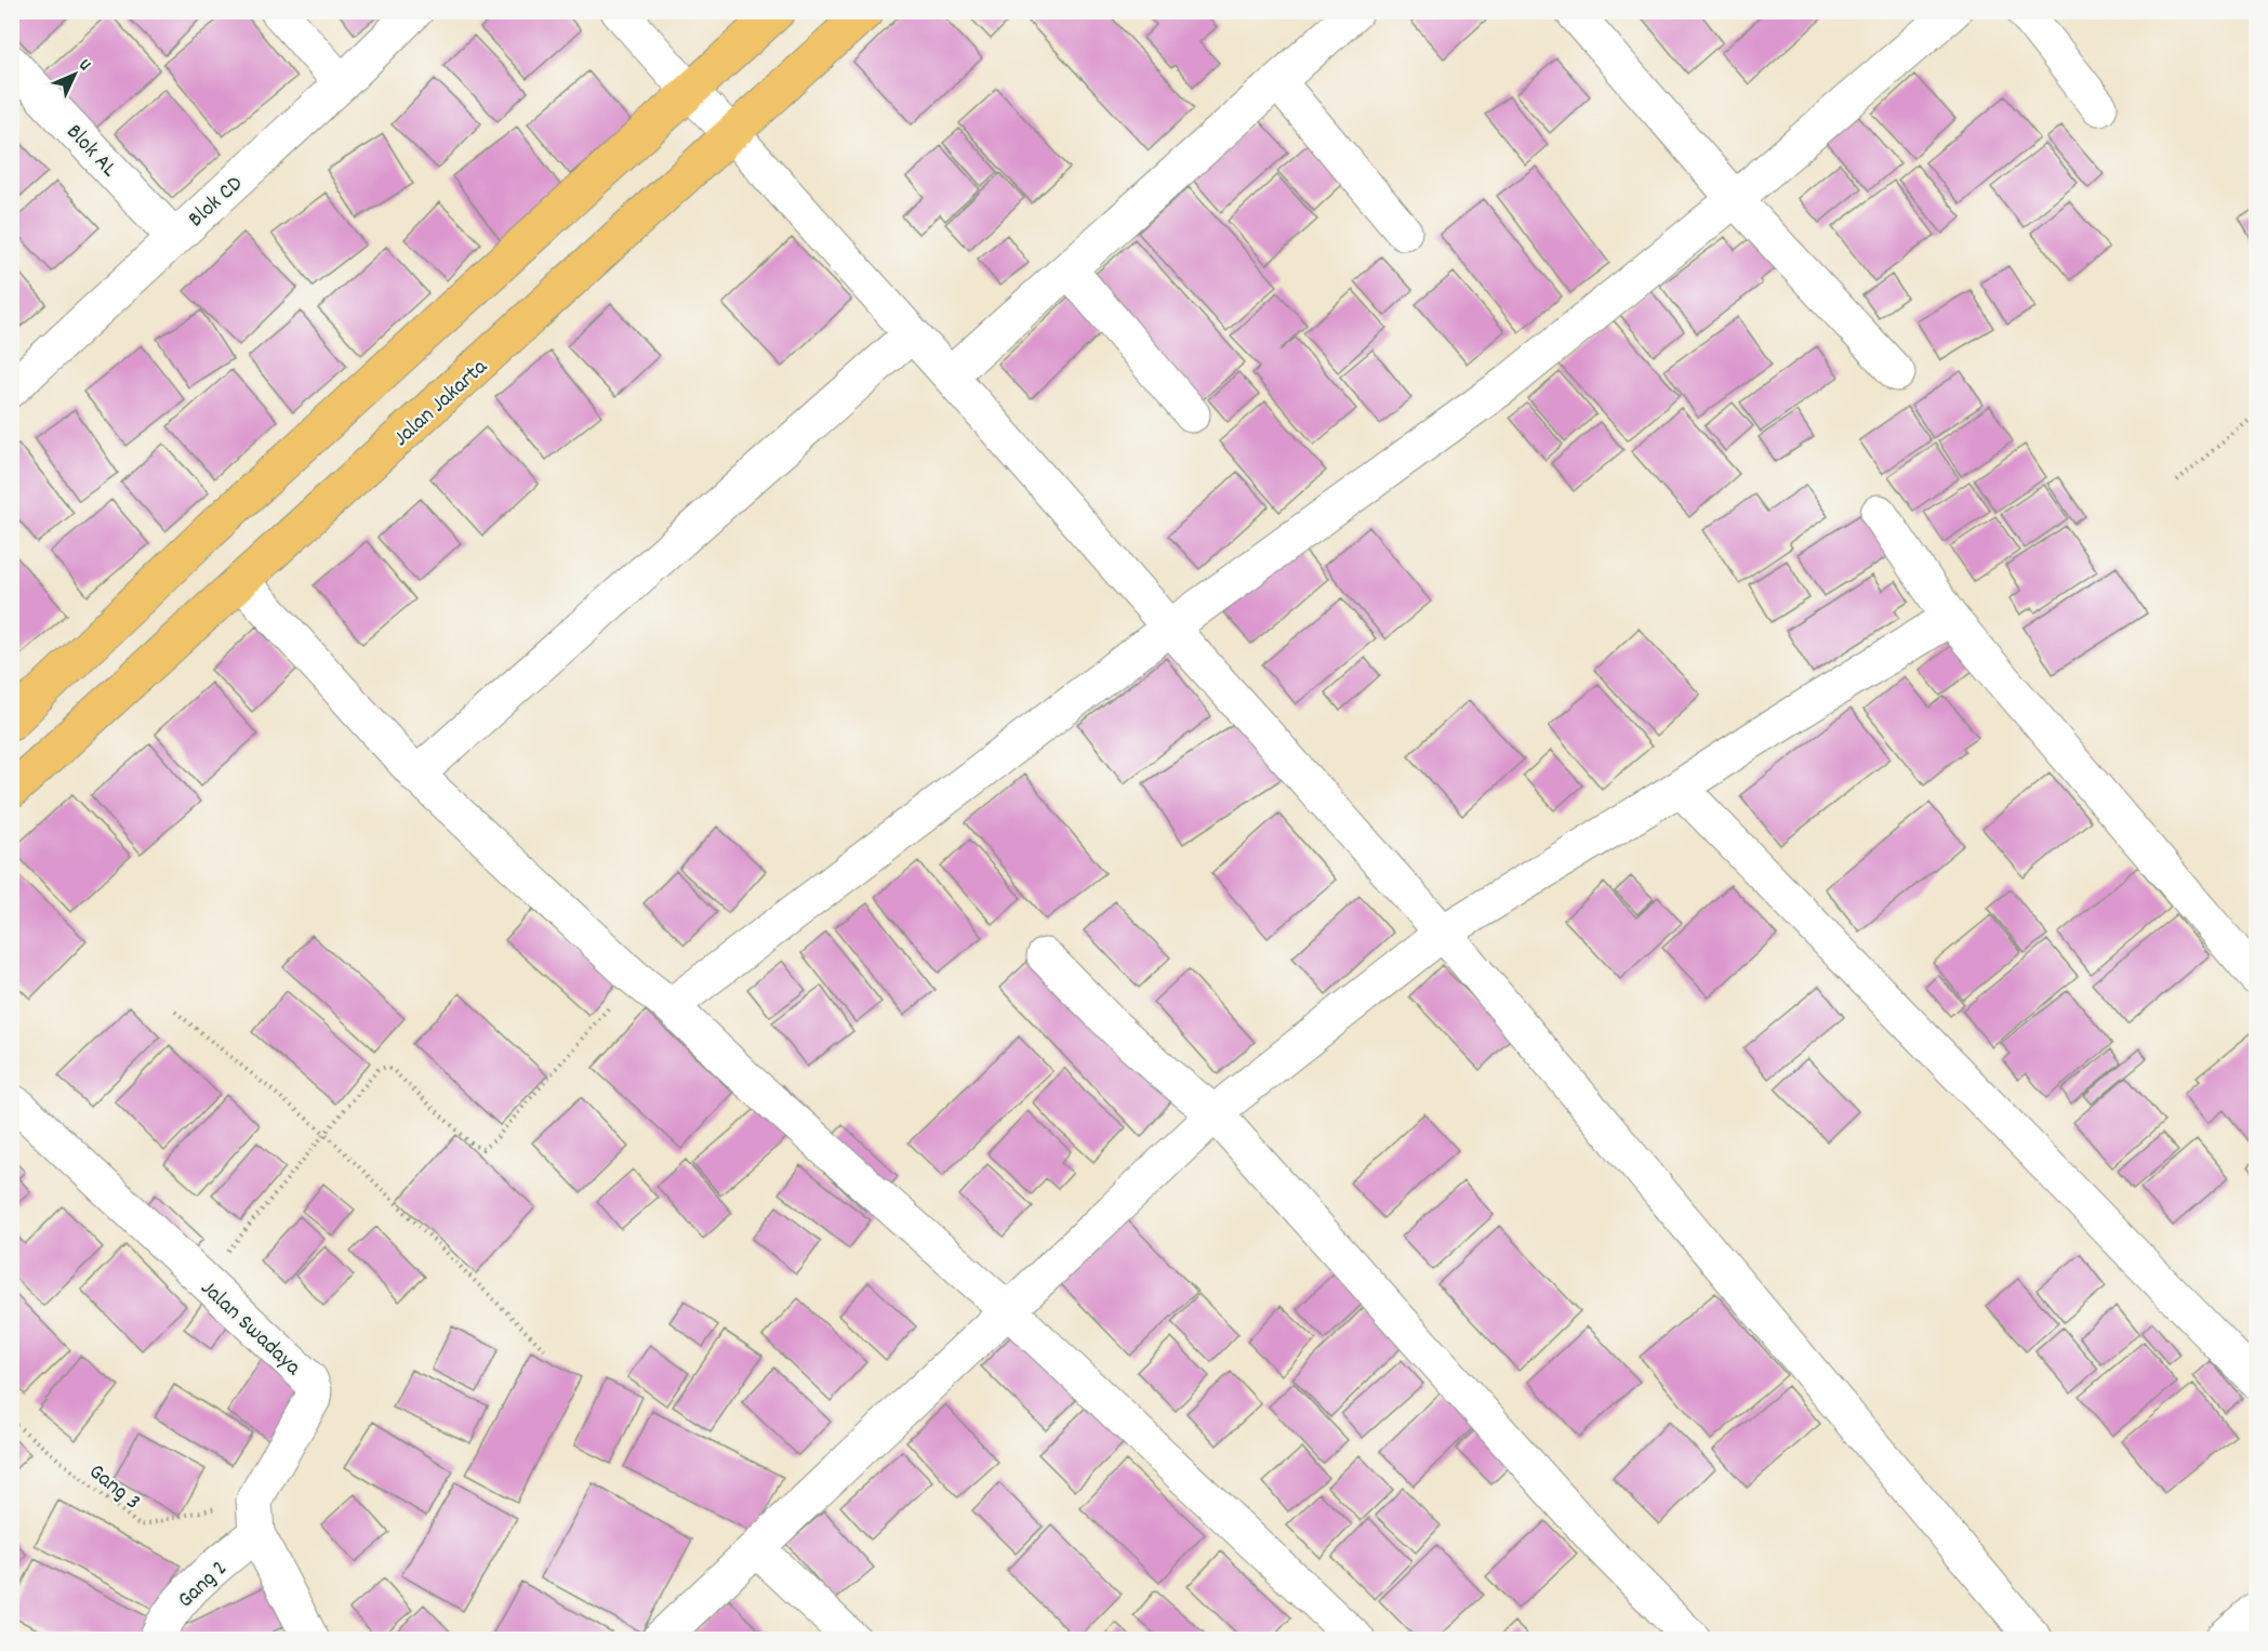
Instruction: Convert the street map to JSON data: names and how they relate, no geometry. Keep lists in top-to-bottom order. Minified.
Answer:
{"streets":{"main road":["Jalan Jakarta"],"street":["Blok AL","Blok CD","Jalan Swadaya","Gang 2"],"path":["Gang 3"]},"crossings":[["Blok AL","Blok CD"],["Jalan Swadaya","Gang 3"],["Jalan Swadaya","Gang 2"],["Gang 3","Gang 2"]],"north":"top right"}
